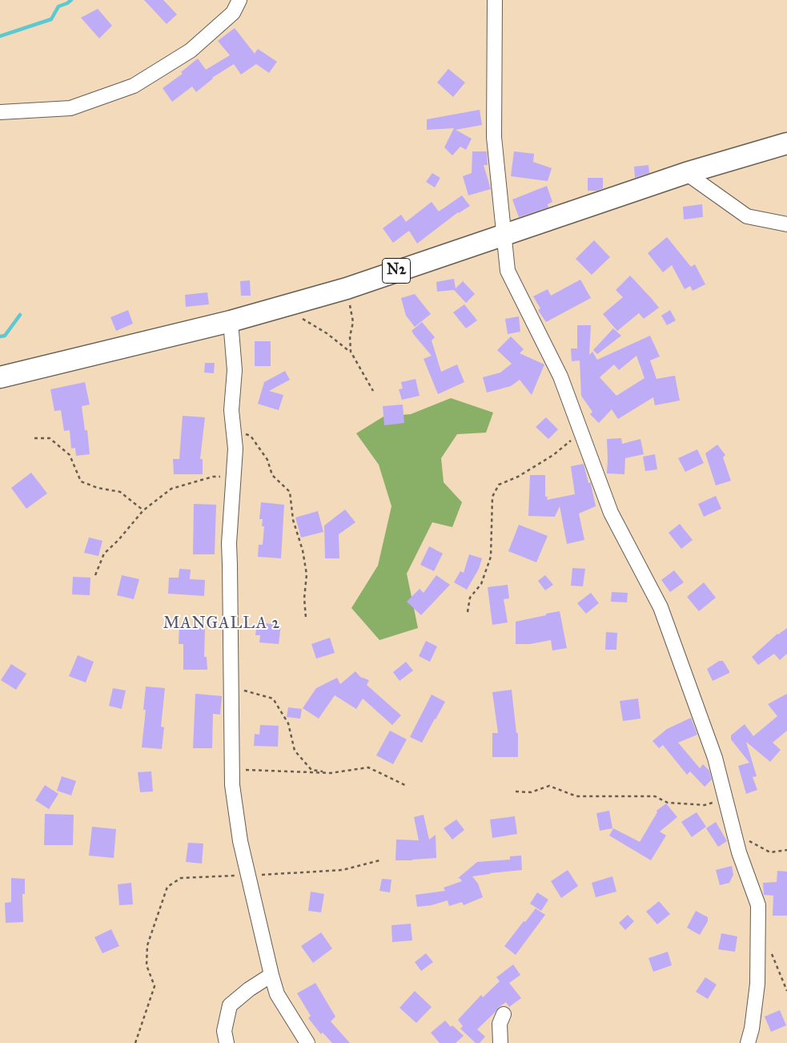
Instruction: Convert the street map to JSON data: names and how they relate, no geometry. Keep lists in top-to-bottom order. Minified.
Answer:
{"streets":{"highway":["N2"]},"districts":["MANGALLA 2"]}
